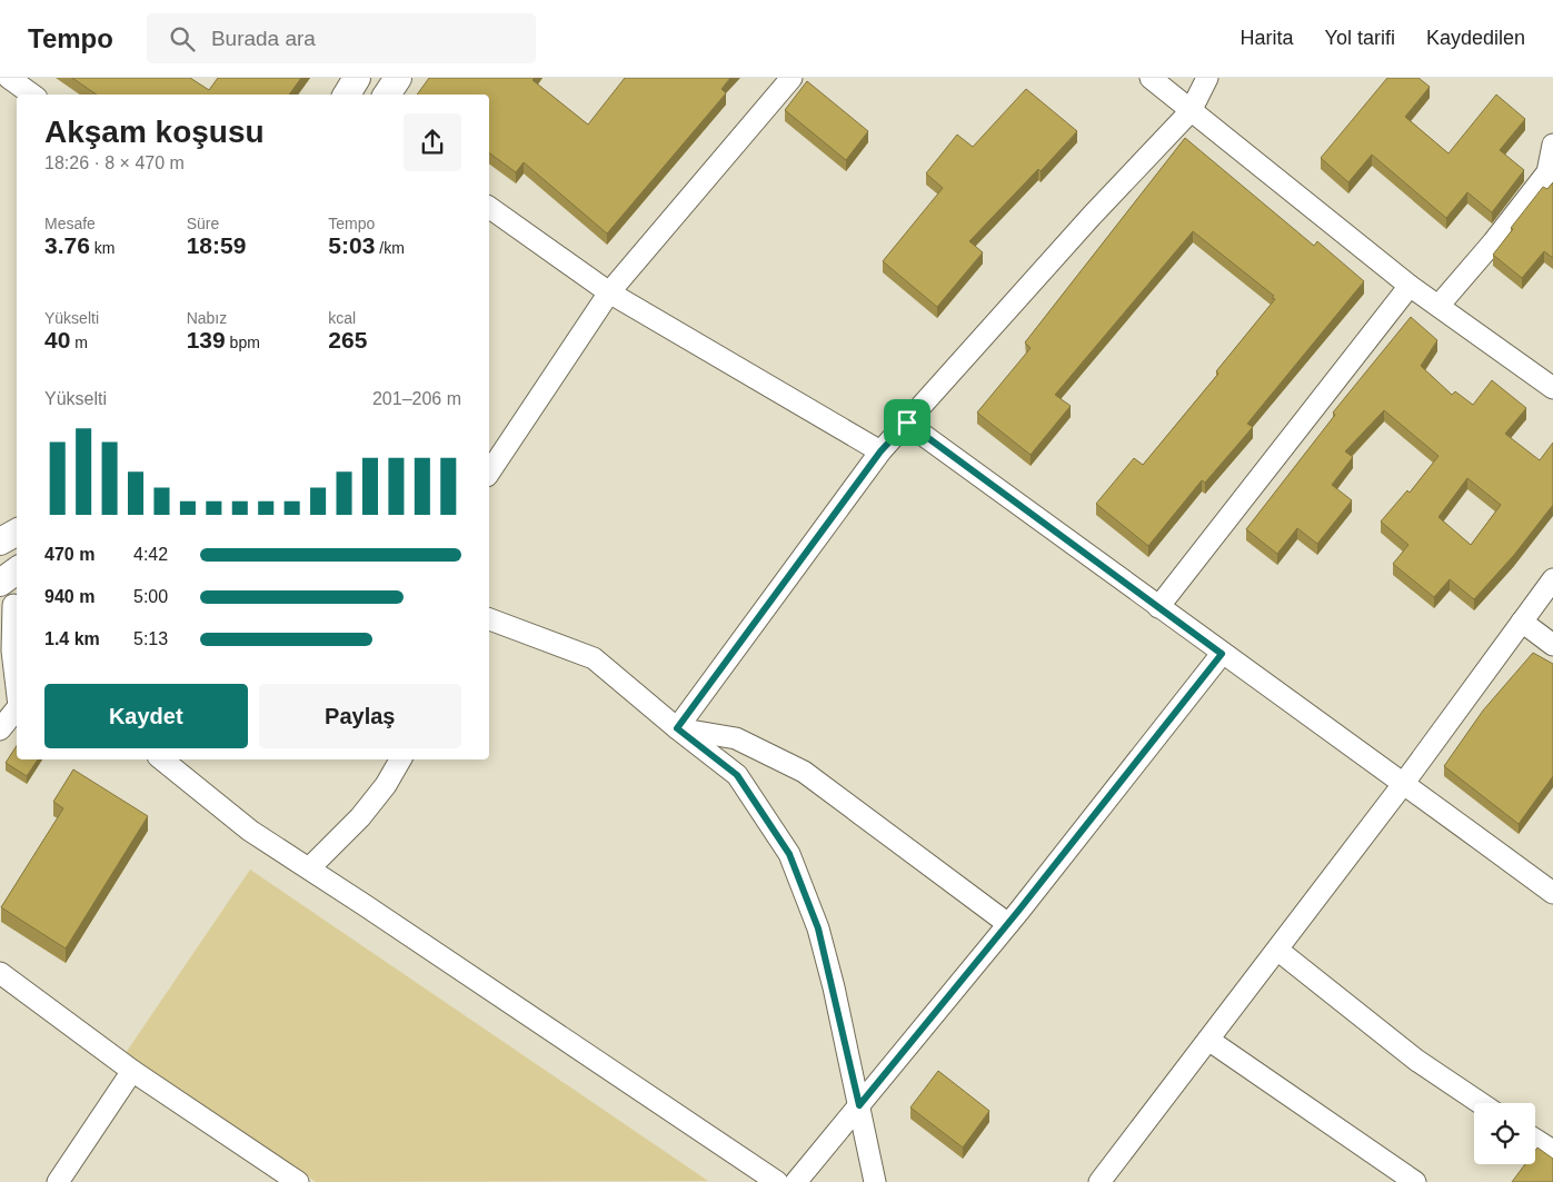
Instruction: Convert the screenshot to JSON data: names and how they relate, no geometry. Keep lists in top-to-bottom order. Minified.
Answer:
{"page":{"header":"Tempo","search":"Burada ara","nav":["Harita","Yol tarifi","Kaydedilen"],"heading":["Akşam koşusu","18:26 · 8 × 470 m"],"stats":[["Mesafe","3.76 km"],["Süre","18:59"],["Tempo","5:03 /km"],["Yükselti","40 m"],["Nabız","139 bpm"],["kcal","265"]],"chart":["Yükselti","201–206 m"],"list":[{"name":"470 m","note":"4:42"},{"name":"940 m","note":"5:00"},{"name":"1.4 km","note":"5:13"}],"buttons":["Kaydet","Paylaş"]}}
